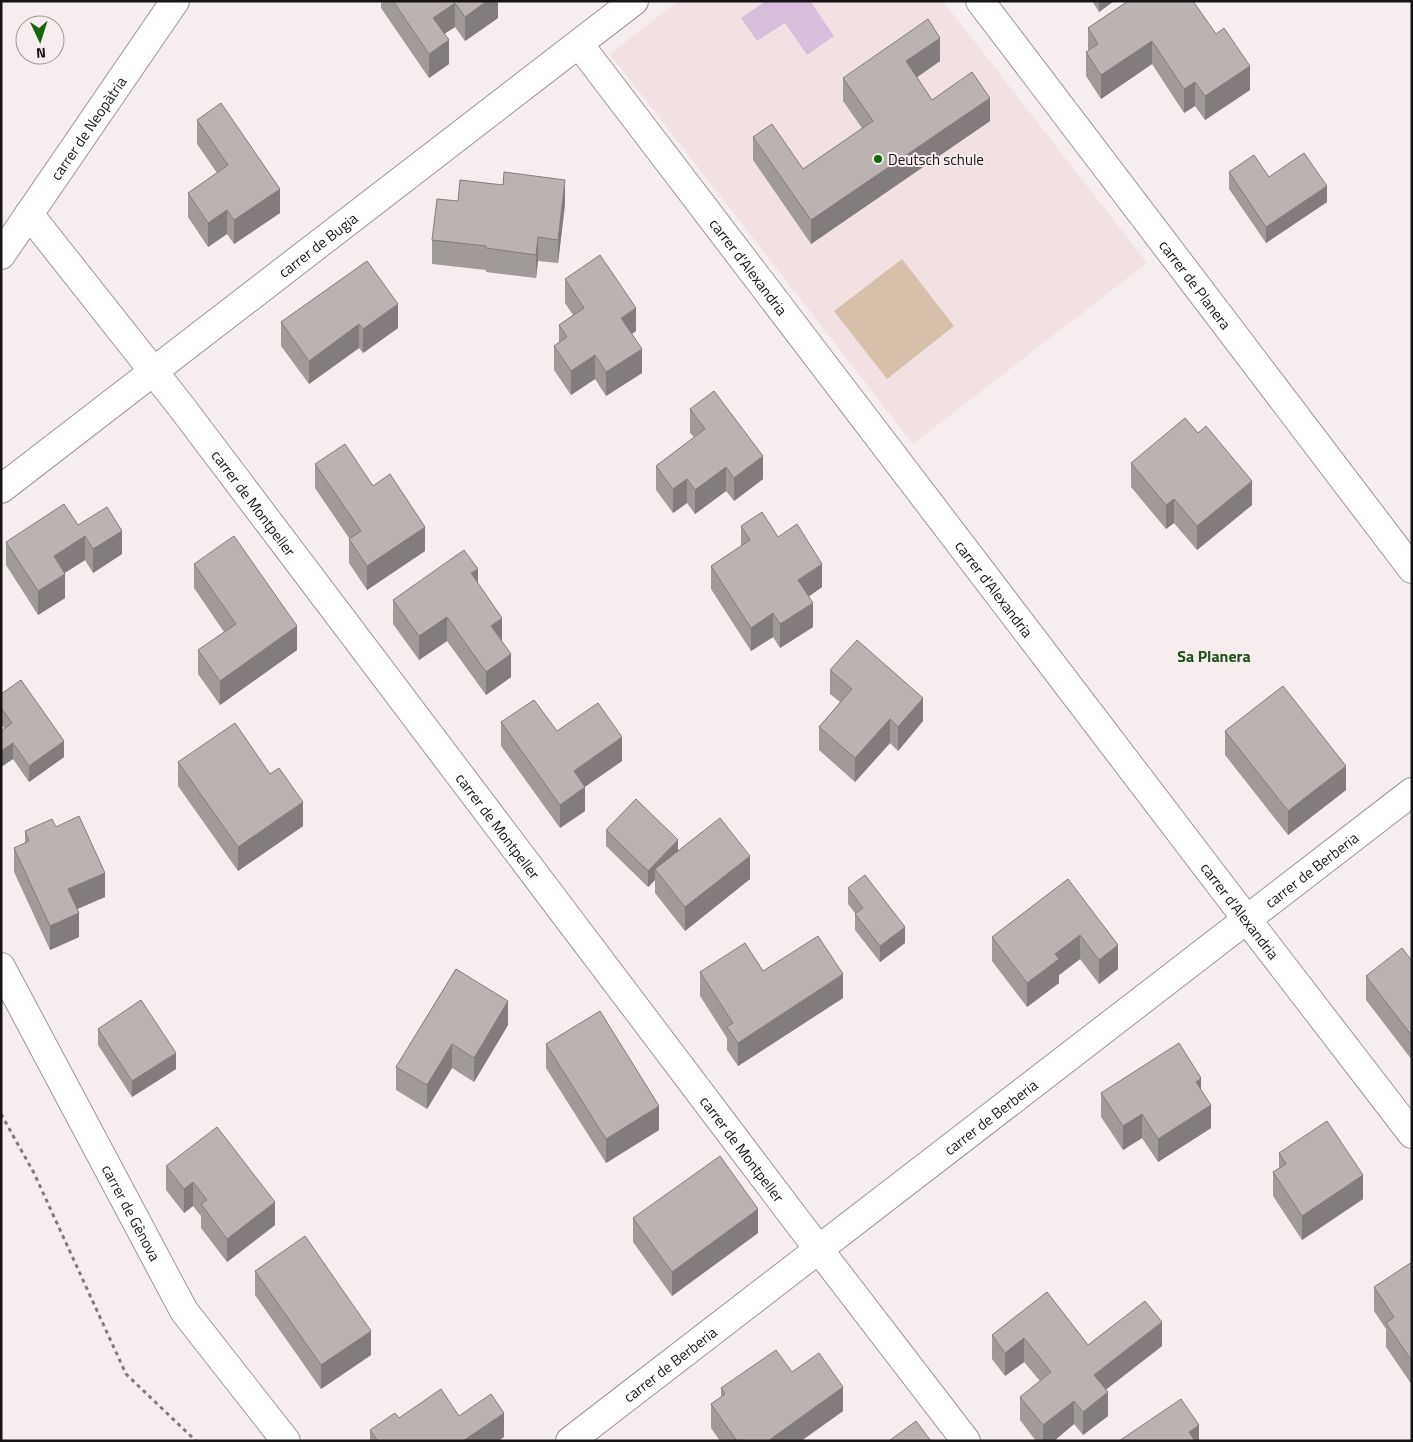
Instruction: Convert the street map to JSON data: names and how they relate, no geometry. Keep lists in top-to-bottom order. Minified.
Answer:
{"streets":{"street":["carrer de Neopàtria","carrer de Bugia","carrer d'Alexandria","carrer de Planera","carrer de Montpeller","carrer de Berberia","carrer de Gènova"]},"crossings":[["carrer de Neopàtria","carrer de Montpeller"],["carrer de Bugia","carrer d'Alexandria"],["carrer de Bugia","carrer de Montpeller"],["carrer d'Alexandria","carrer de Berberia"],["carrer de Montpeller","carrer de Berberia"]],"districts":["Sa Planera"],"places":["Deutsch schule"],"north":"bottom"}
